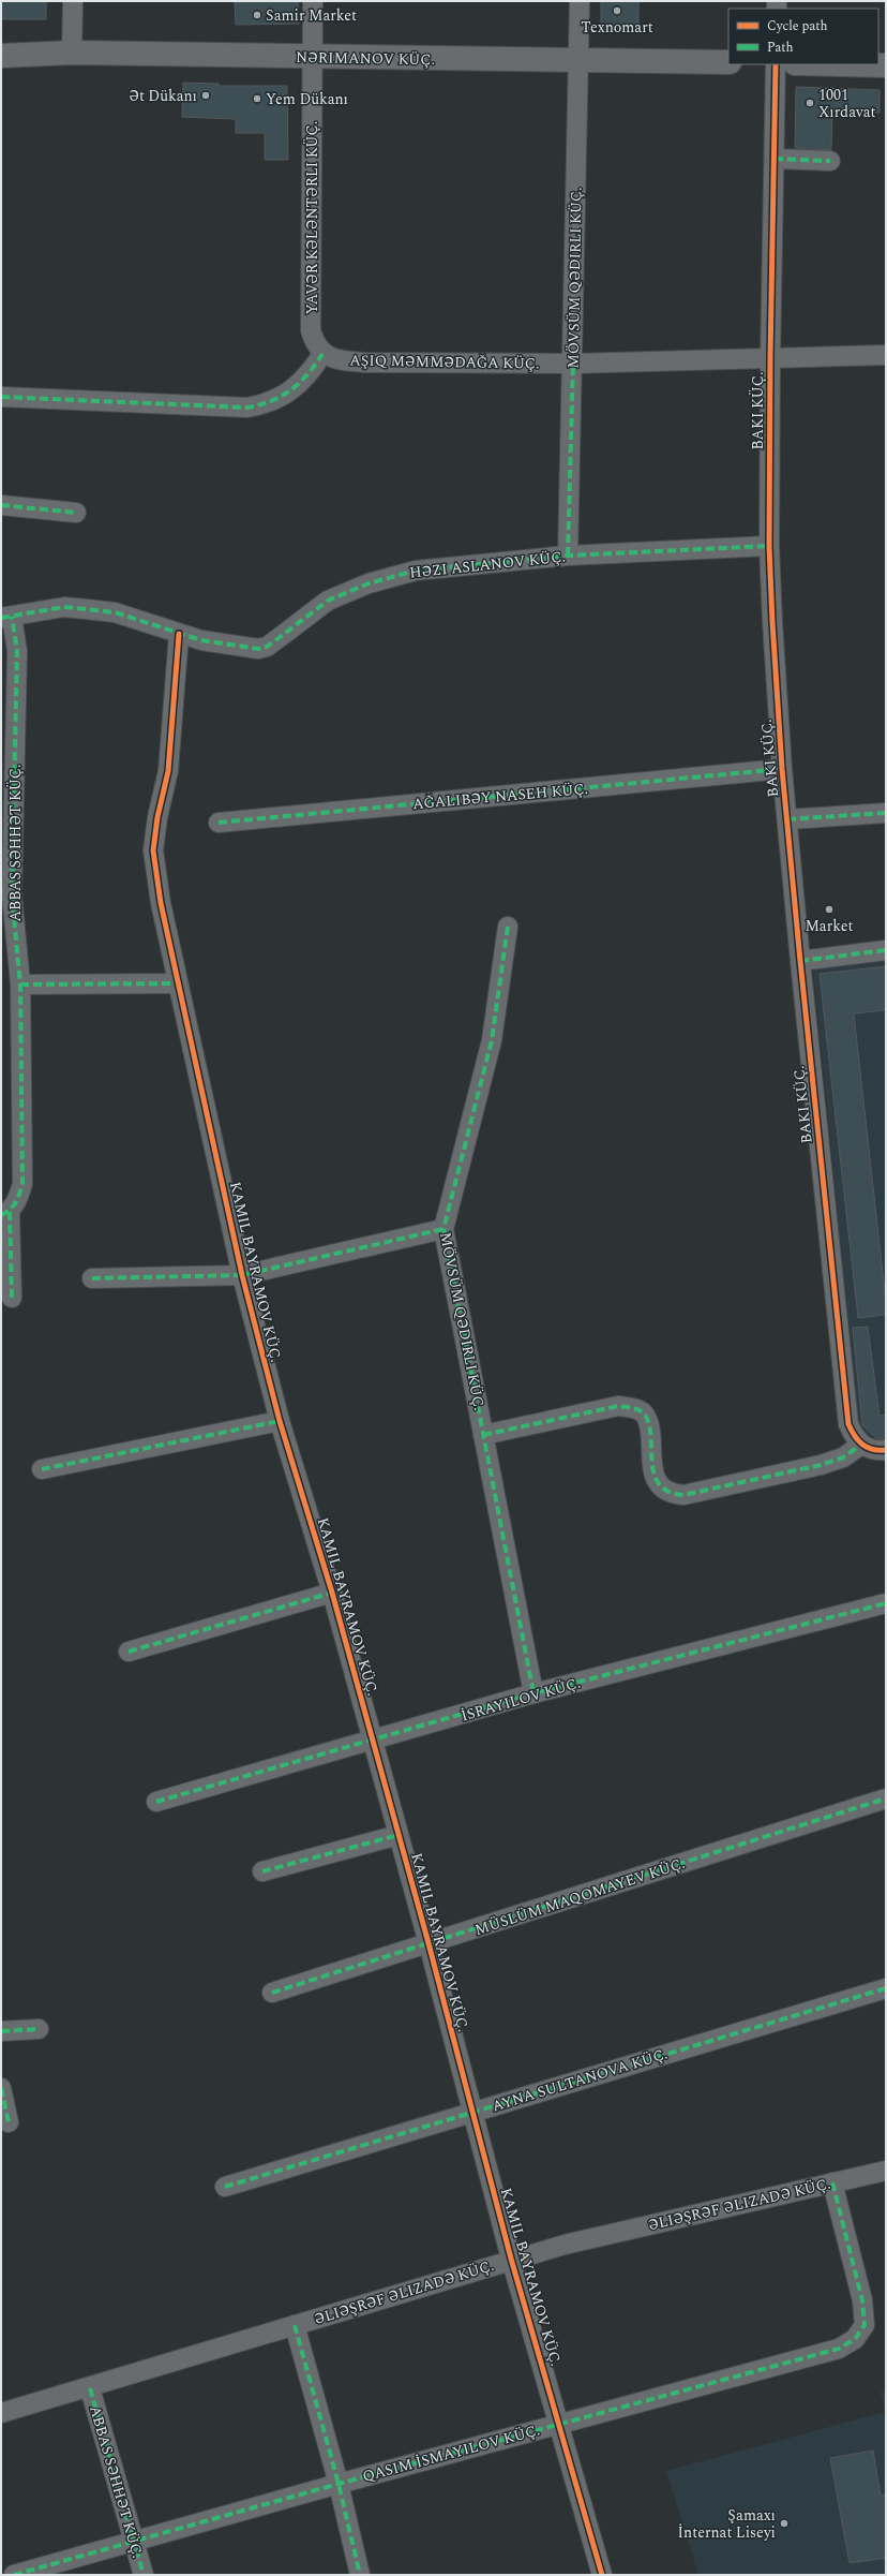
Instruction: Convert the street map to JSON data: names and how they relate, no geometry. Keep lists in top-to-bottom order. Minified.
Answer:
{"streets":{"main road":["NƏRIMANOV KÜÇ."],"street":["YAVƏR KƏLƏNTƏRLI KÜÇ.","MÖVSÜM QƏDIRLI KÜÇ.","HƏZI ASLANOV KÜÇ.","AĞALIBƏY NASEH KÜÇ.","ABBAS SƏHHƏT KÜÇ.","KAMIL BAYRAMOV KÜÇ.","MÜSLÜM MAQOMAYEV KÜÇ.","AYNA SULTANOVA KÜÇ.","ƏLIƏŞRƏF ƏLIZADƏ KÜÇ."],"cycle path":["BAKI KÜÇ."]},"crossings":[["NƏRIMANOV KÜÇ.","YAVƏR KƏLƏNTƏRLI KÜÇ."],["NƏRIMANOV KÜÇ.","MÖVSÜM QƏDIRLI KÜÇ."],["MÖVSÜM QƏDIRLI KÜÇ.","HƏZI ASLANOV KÜÇ."],["HƏZI ASLANOV KÜÇ.","ABBAS SƏHHƏT KÜÇ."],["HƏZI ASLANOV KÜÇ.","KAMIL BAYRAMOV KÜÇ."],["ABBAS SƏHHƏT KÜÇ.","ƏLIƏŞRƏF ƏLIZADƏ KÜÇ."],["KAMIL BAYRAMOV KÜÇ.","MÜSLÜM MAQOMAYEV KÜÇ."],["KAMIL BAYRAMOV KÜÇ.","AYNA SULTANOVA KÜÇ."],["KAMIL BAYRAMOV KÜÇ.","ƏLIƏŞRƏF ƏLIZADƏ KÜÇ."]],"places":["Texnomart","Samir Market","Ət Dükanı","Yem Dükanı","1001 Xırdavat","Market","Şamaxı İnternat Liseyi"],"legend":["Cycle path","Path"]}
